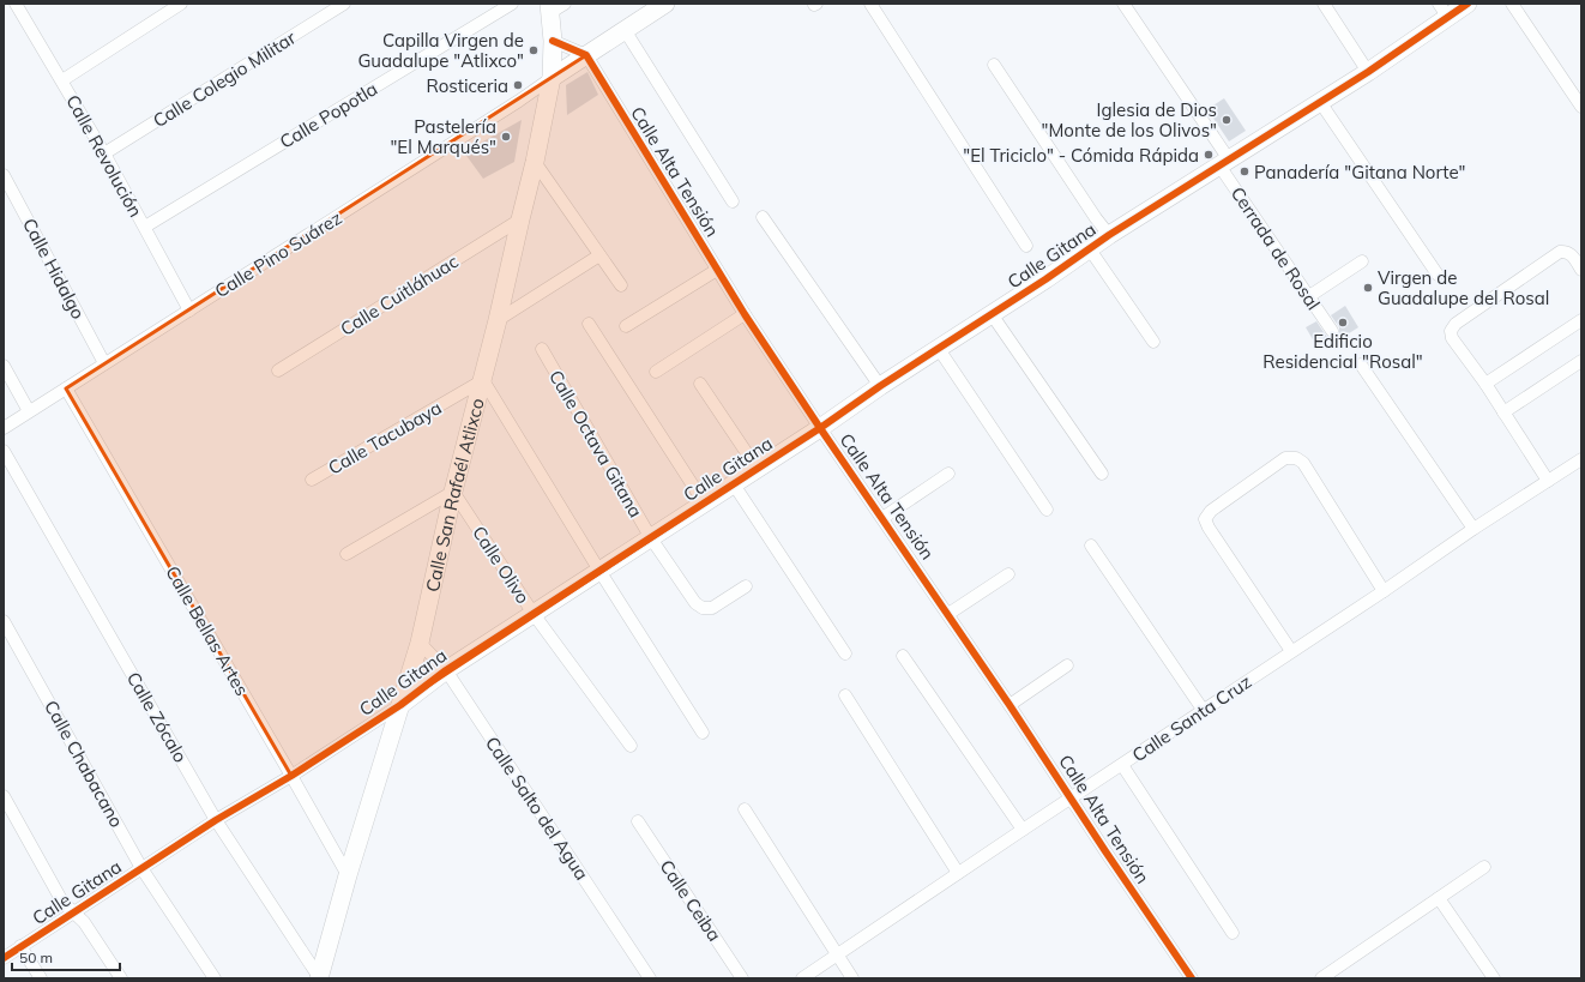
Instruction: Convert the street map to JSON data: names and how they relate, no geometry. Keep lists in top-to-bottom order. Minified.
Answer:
{"streets":{"street":["Calle Colegio Militar","Calle Popotla","Calle Revolución","Calle Alta Tensión","Cerrada de Rosal","Calle Pino Suárez","Calle Gitana","Calle Hidalgo","Calle Cuitláhuac","Calle Tacubaya","Calle Octava Gitana","Calle San Rafaél Atlixco","Calle Olivo","Calle Bellas Artes","Calle Zócalo","Calle Santa Cruz","Calle Chabacano","Calle Salto del Agua","Calle Ceiba"]},"crossings":[["Calle Colegio Militar","Calle Revolución"],["Calle Popotla","Calle Revolución"],["Calle Revolución","Calle Pino Suárez"],["Calle Alta Tensión","Calle Gitana"],["Calle Alta Tensión","Calle Santa Cruz"],["Cerrada de Rosal","Calle Gitana"],["Calle Pino Suárez","Calle Hidalgo"],["Calle Pino Suárez","Calle San Rafaél Atlixco"],["Calle Pino Suárez","Calle Bellas Artes"],["Calle Gitana","Calle Octava Gitana"],["Calle Gitana","Calle San Rafaél Atlixco"],["Calle Gitana","Calle Olivo"],["Calle Gitana","Calle Bellas Artes"],["Calle Gitana","Calle Zócalo"],["Calle Gitana","Calle Chabacano"],["Calle Gitana","Calle Salto del Agua"],["Calle Cuitláhuac","Calle San Rafaél Atlixco"],["Calle Tacubaya","Calle San Rafaél Atlixco"],["Calle San Rafaél Atlixco","Calle Olivo"],["Calle San Rafaél Atlixco","Calle Bellas Artes"],["Calle San Rafaél Atlixco","Calle Zócalo"],["Calle San Rafaél Atlixco","Calle Salto del Agua"]],"places":["Capilla Virgen de Guadalupe \"Atlixco\"","Rosticeria","Iglesia de Dios \"Monte de los Olivos\"","Pastelería \"El Marqués\"","\"El Triciclo\" - Cómida Rápida","Panadería \"Gitana Norte\"","Virgen de Guadalupe del Rosal","Edificio Residencial \"Rosal\""],"scale_bar":"50 m"}
